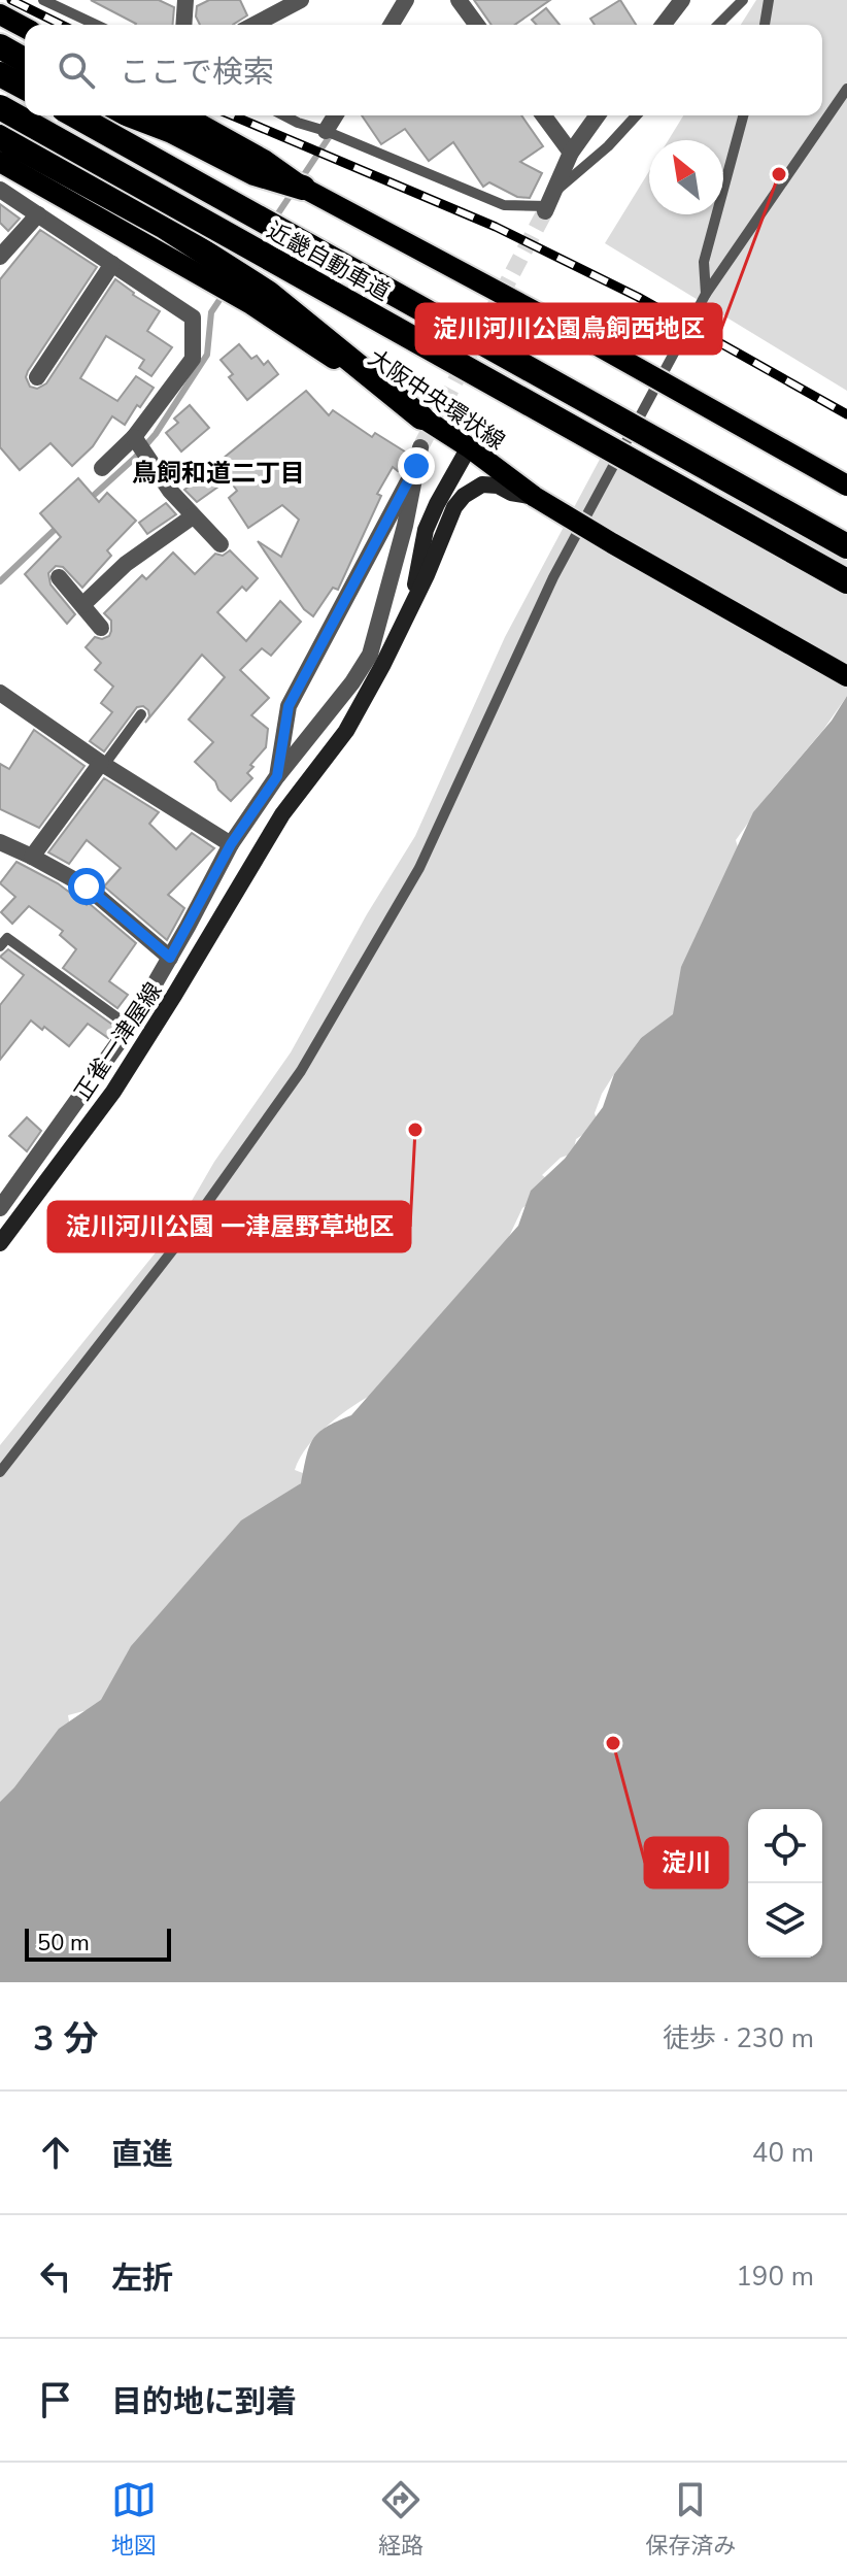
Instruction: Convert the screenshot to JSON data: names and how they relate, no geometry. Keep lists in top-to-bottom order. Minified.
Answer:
{"streets":{"highway":["近畿自動車道"],"main road":["大阪中央環状線","正雀一津屋線"]},"crossings":[["大阪中央環状線","正雀一津屋線"]],"districts":["鳥飼和道二丁目"],"places":["淀川河川公園鳥飼西地区","淀川河川公園 一津屋野草地区","淀川"],"scale_bar":"50 m","north":"top left","page":{"search":"ここで検索","scale":"50 m","heading":["3 分","徒歩 · 230 m"],"list":[["直進","40 m"],["左折","190 m"],"目的地に到着"],"nav":["地図","経路","保存済み"]}}
